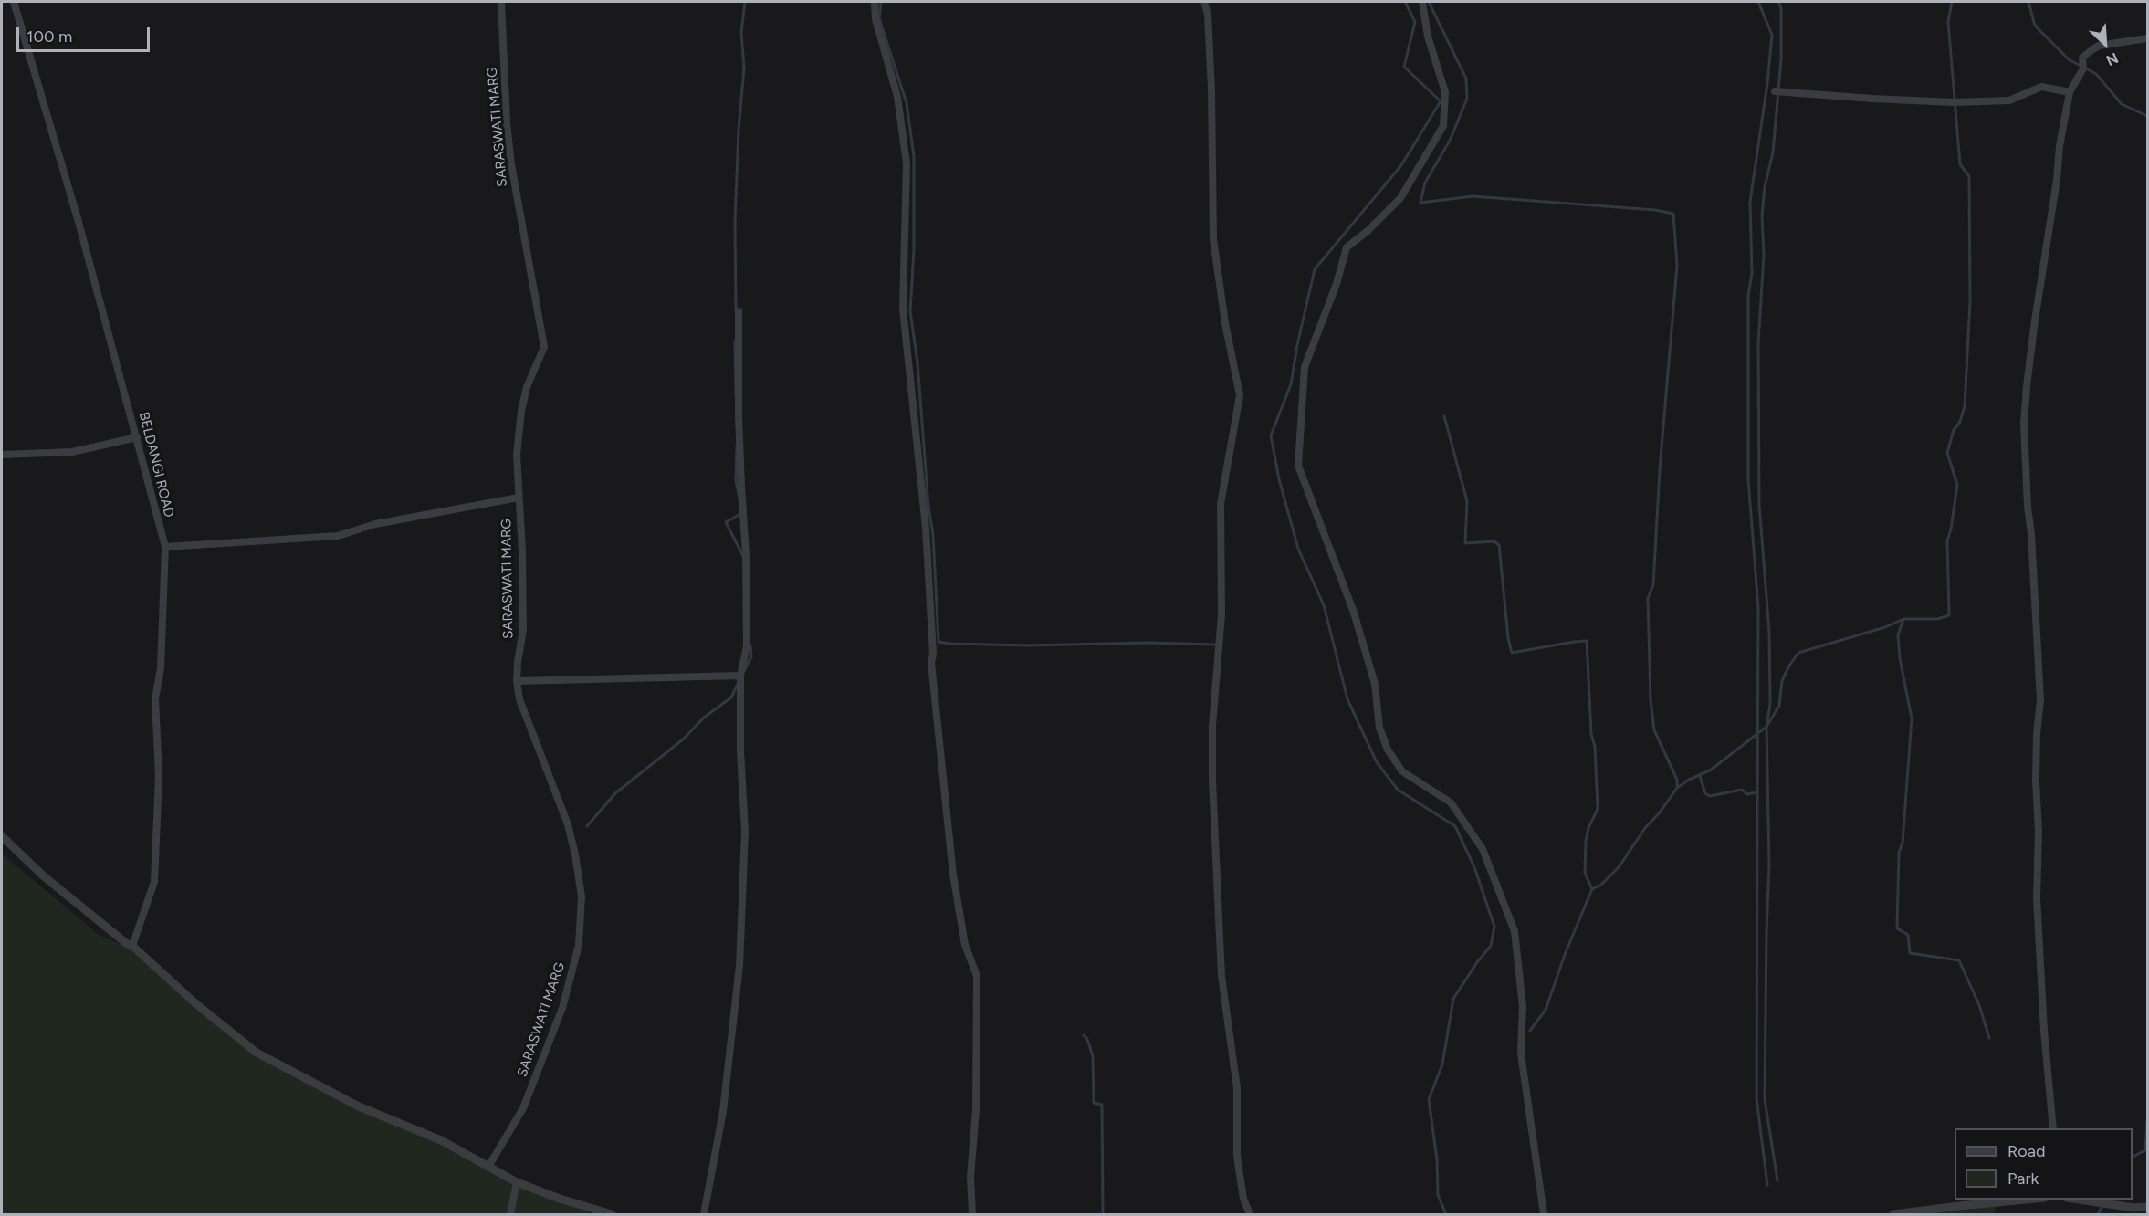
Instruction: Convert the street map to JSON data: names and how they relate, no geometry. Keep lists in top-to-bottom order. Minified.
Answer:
{"streets":{"street":["SARASWATI MARG","BELDANGI ROAD"]},"legend":["Road","Park"],"scale_bar":"100 m","north":"bottom right"}
